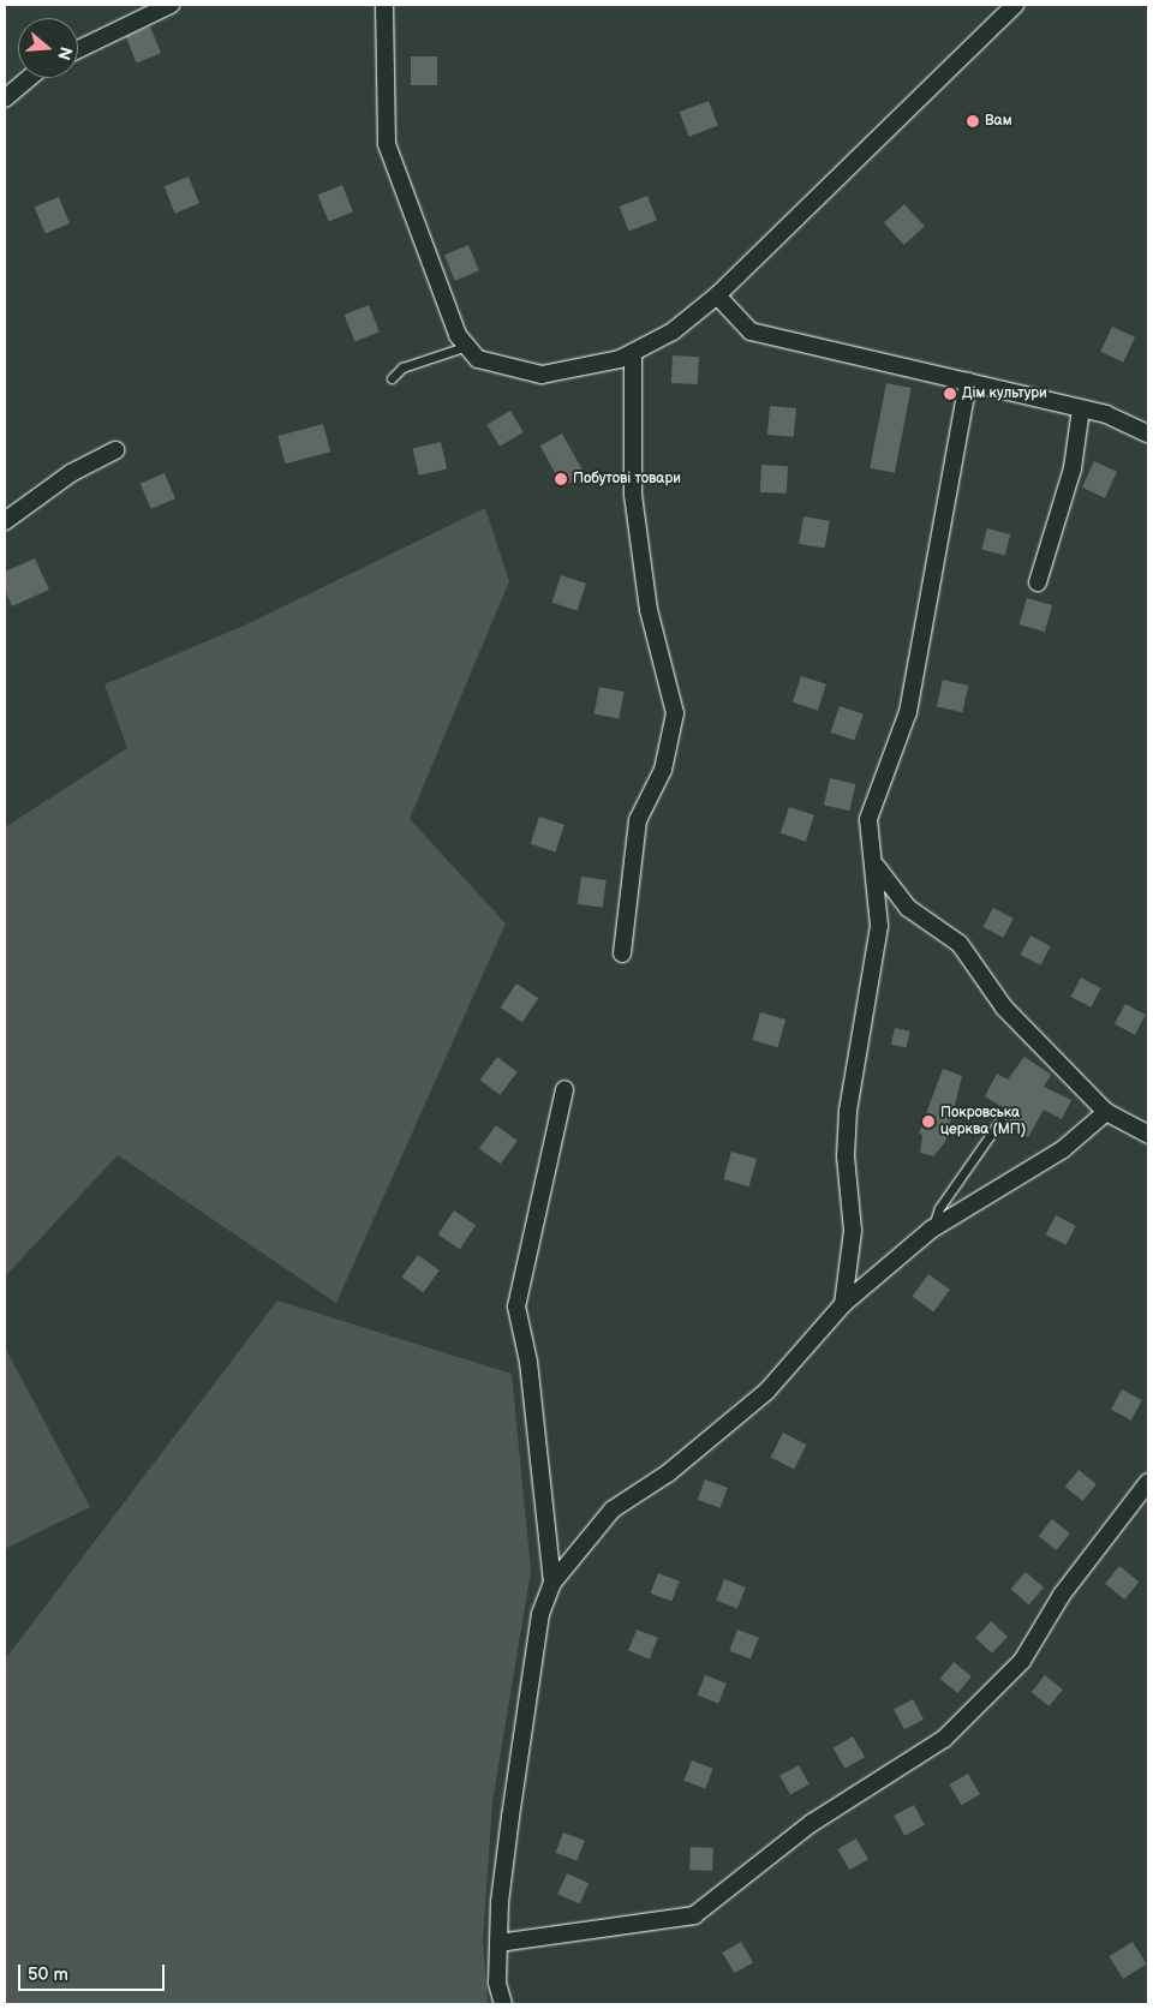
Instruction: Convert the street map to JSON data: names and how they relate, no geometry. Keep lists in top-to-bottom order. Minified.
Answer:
{"places":["Вам","Дім культури","Побутові товари","Покровська церква (МП)"],"scale_bar":"50 m","north":"right"}
